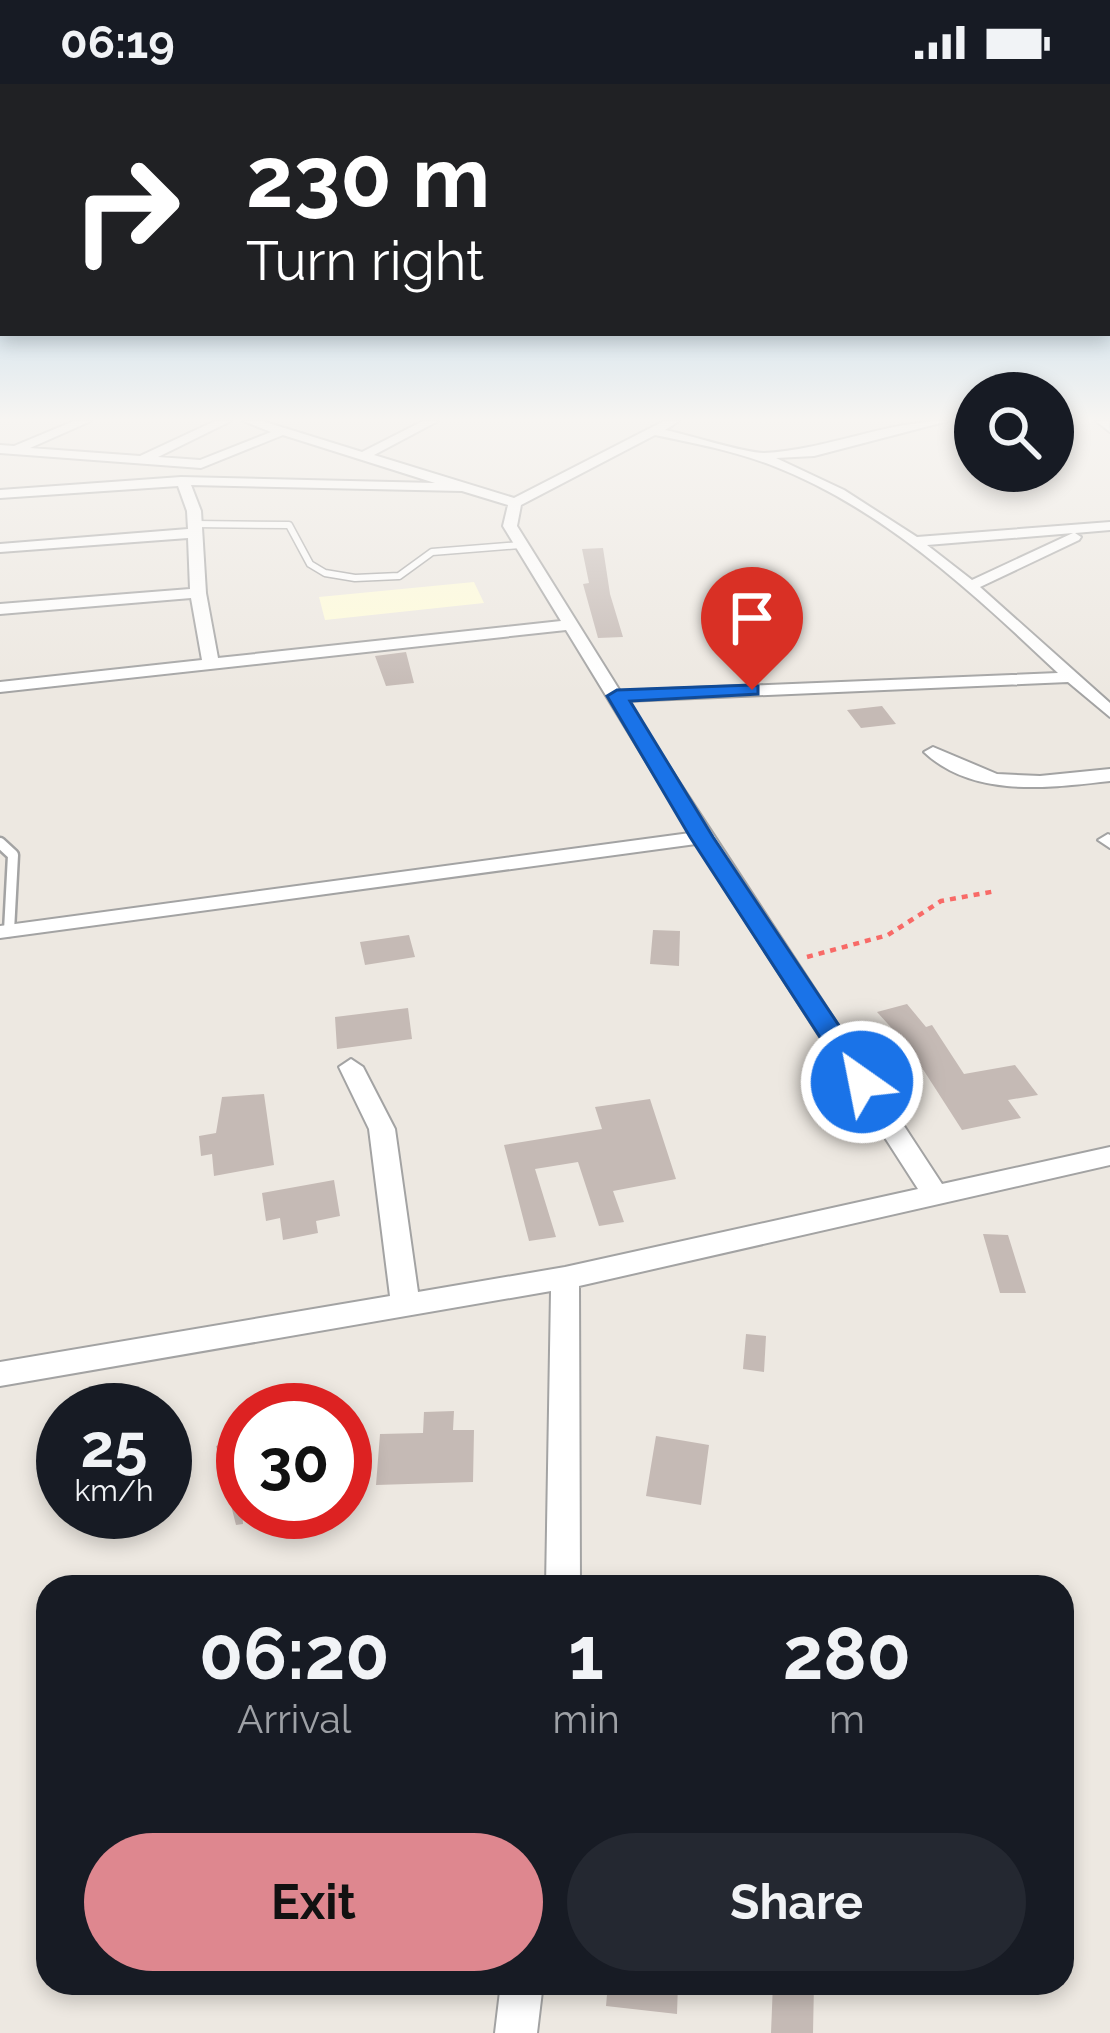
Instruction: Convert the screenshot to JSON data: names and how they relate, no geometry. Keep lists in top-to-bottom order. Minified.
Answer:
{"page":{"status":"06:19","turn":["230 m","Turn right"],"speed":"25 km/h","limit":"30","eta":["06:20","Arrival","1","min","280","m"],"buttons":["Exit","Share"]}}
